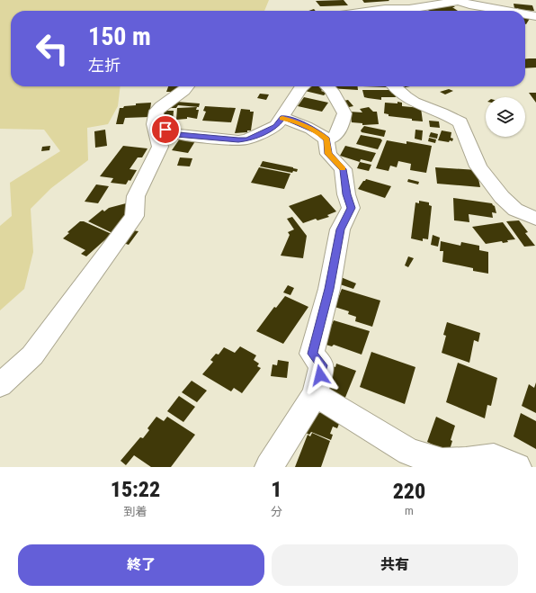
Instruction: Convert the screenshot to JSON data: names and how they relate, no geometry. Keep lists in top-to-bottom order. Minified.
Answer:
{"page":{"turn":["150 m","左折"],"eta":["15:22","到着","1","分","220","m"],"buttons":["終了","共有"]}}
